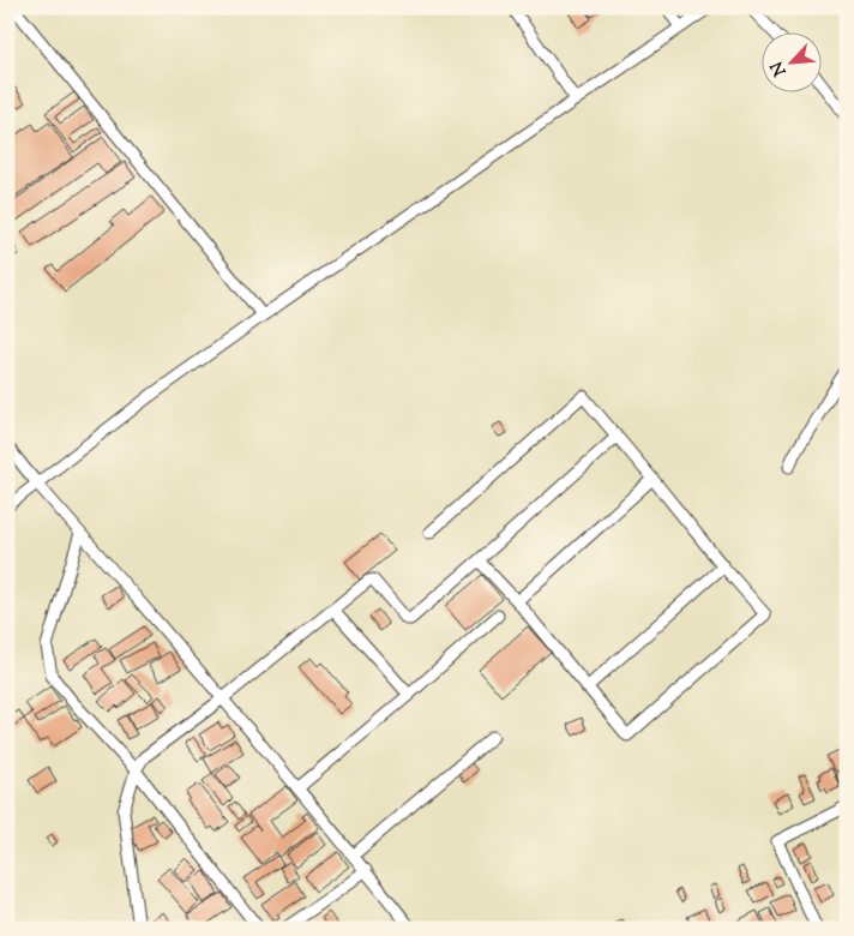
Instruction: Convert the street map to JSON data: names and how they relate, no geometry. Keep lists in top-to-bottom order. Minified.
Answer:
{"north":"bottom left"}
